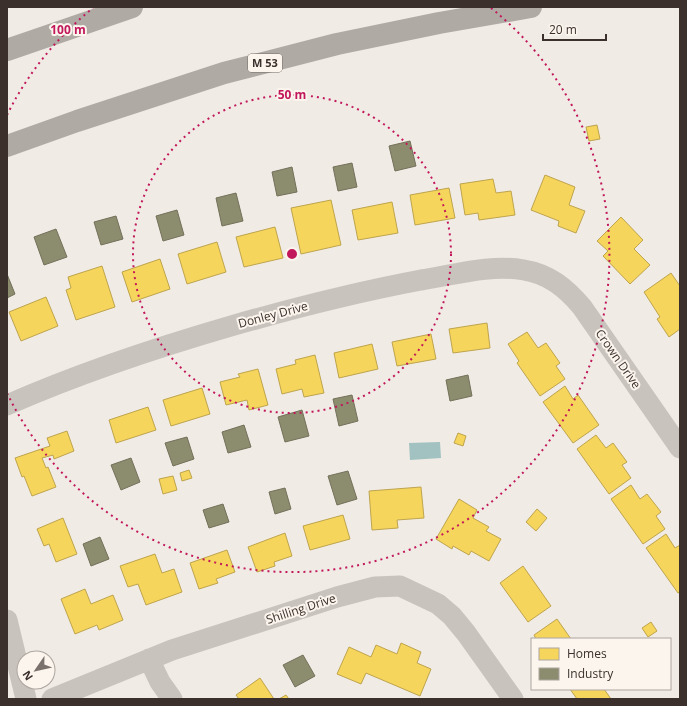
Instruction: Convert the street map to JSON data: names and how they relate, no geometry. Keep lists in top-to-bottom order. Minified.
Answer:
{"streets":{"highway":["M 53"],"street":["Donley Drive","Crown Drive","Shilling Drive"]},"crossings":[["Donley Drive","Crown Drive"]],"legend":["Homes","Industry"],"scale_bar":"20 m","north":"bottom left","rings":["100 m","50 m"]}
